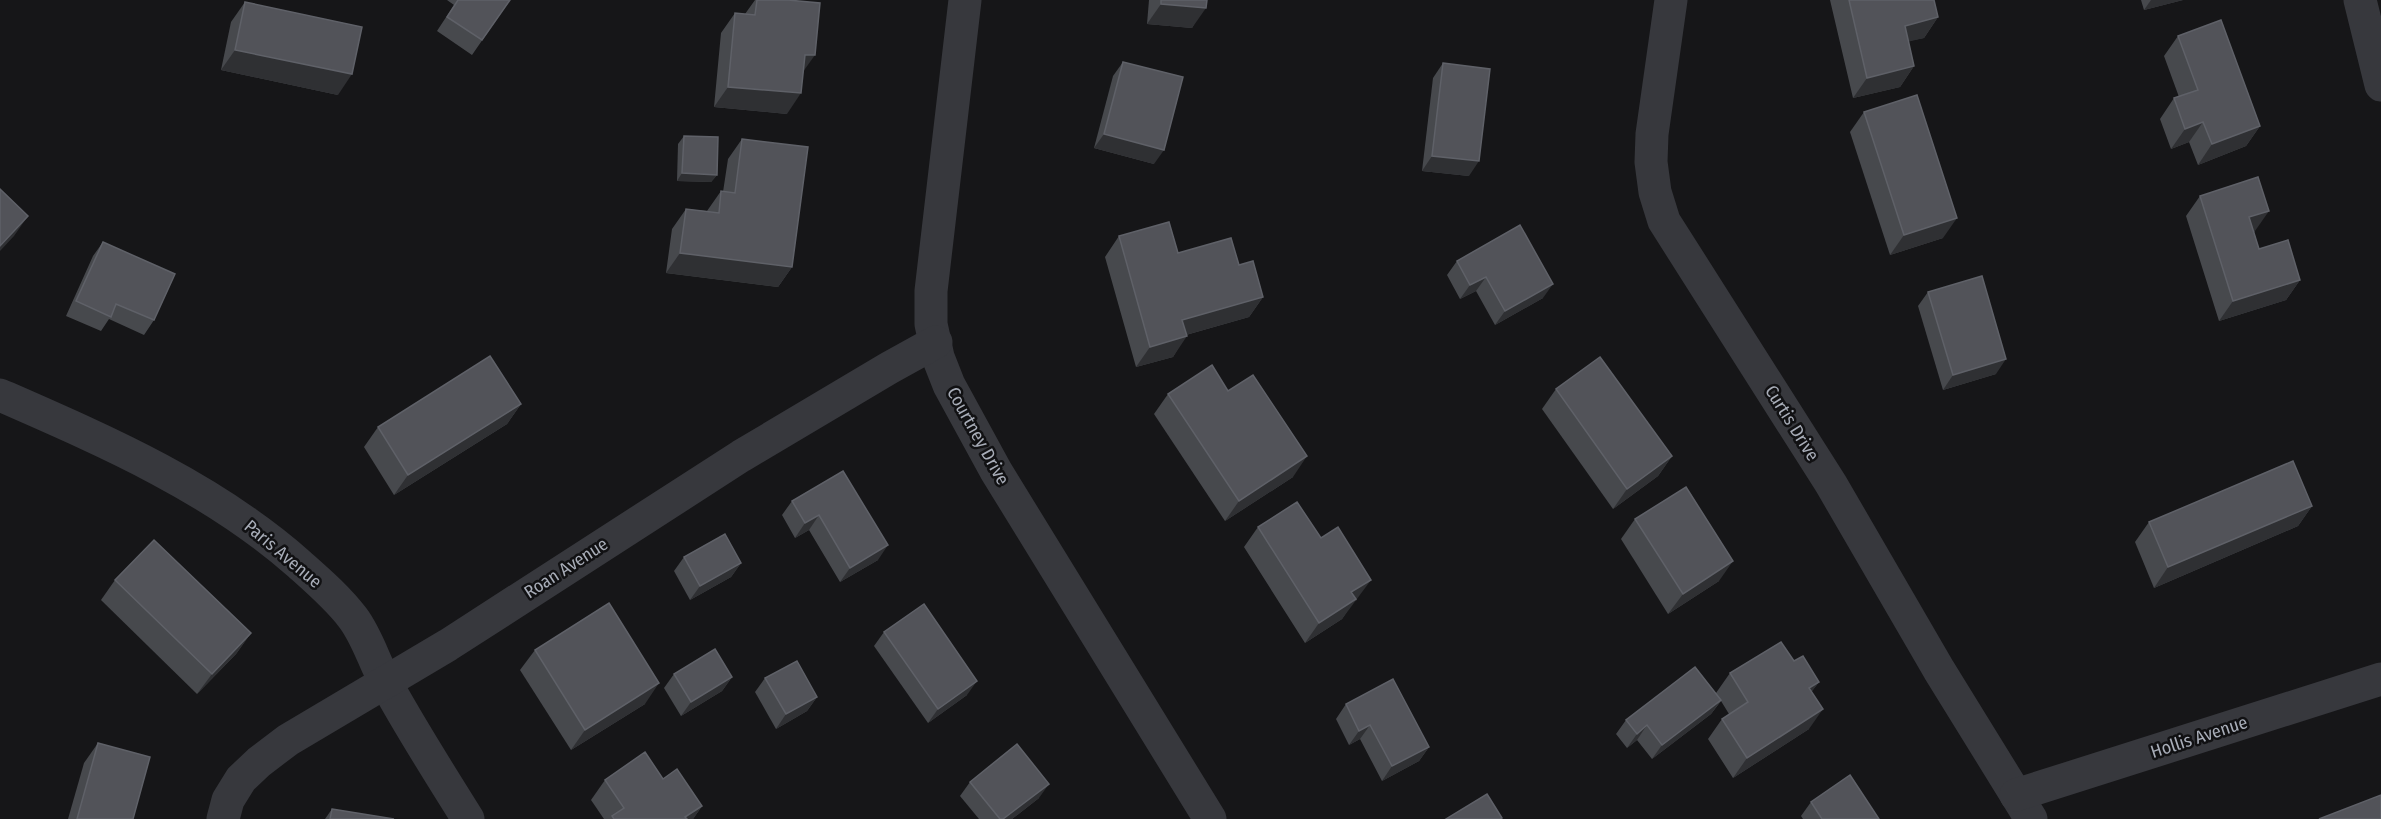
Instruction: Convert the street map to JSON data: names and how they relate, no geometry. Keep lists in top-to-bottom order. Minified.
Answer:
{"streets":{"street":["Curtis Drive","Courtney Drive","Paris Avenue","Roan Avenue","Hollis Avenue"]},"crossings":[["Curtis Drive","Hollis Avenue"],["Courtney Drive","Roan Avenue"],["Paris Avenue","Roan Avenue"]]}
